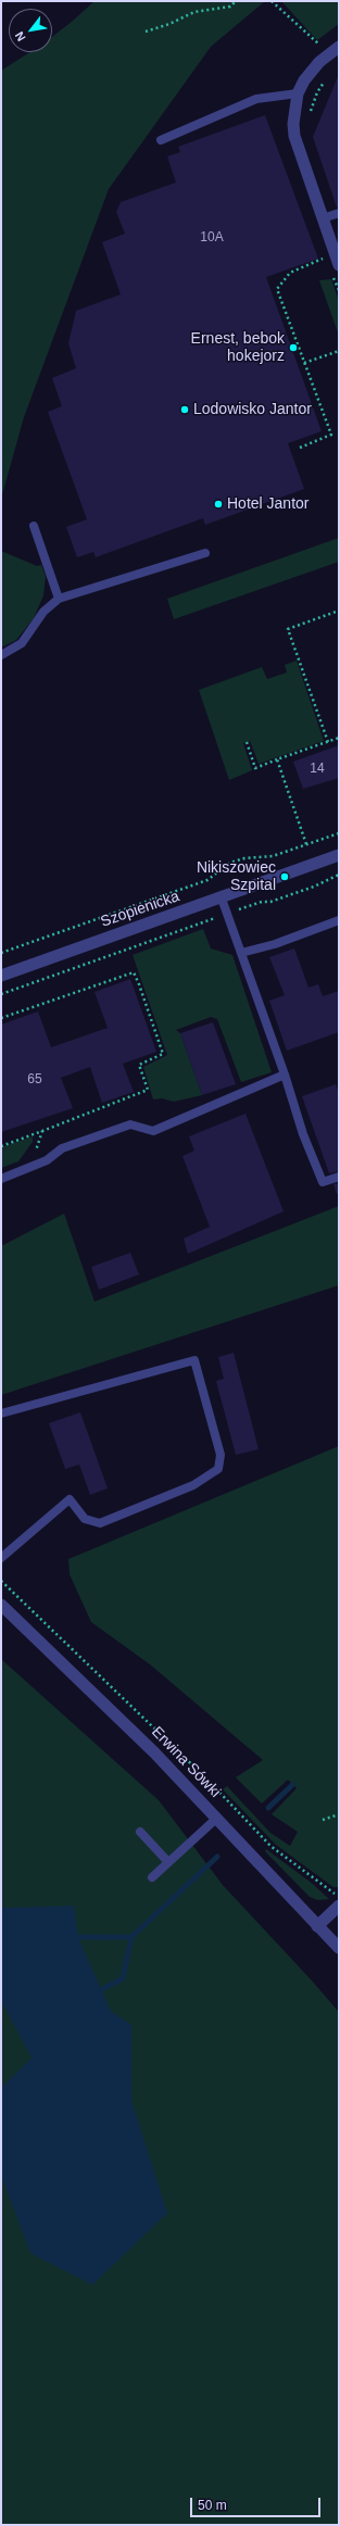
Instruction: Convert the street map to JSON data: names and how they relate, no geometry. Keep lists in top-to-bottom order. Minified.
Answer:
{"streets":{"street":["Szopienicka","Erwina Sówki"]},"places":["Ernest, bebok hokejorz","Lodowisko Jantor","Hotel Jantor","Nikiszowiec Szpital"],"house_numbers":["10A","14","65"],"scale_bar":"50 m","north":"bottom left"}
